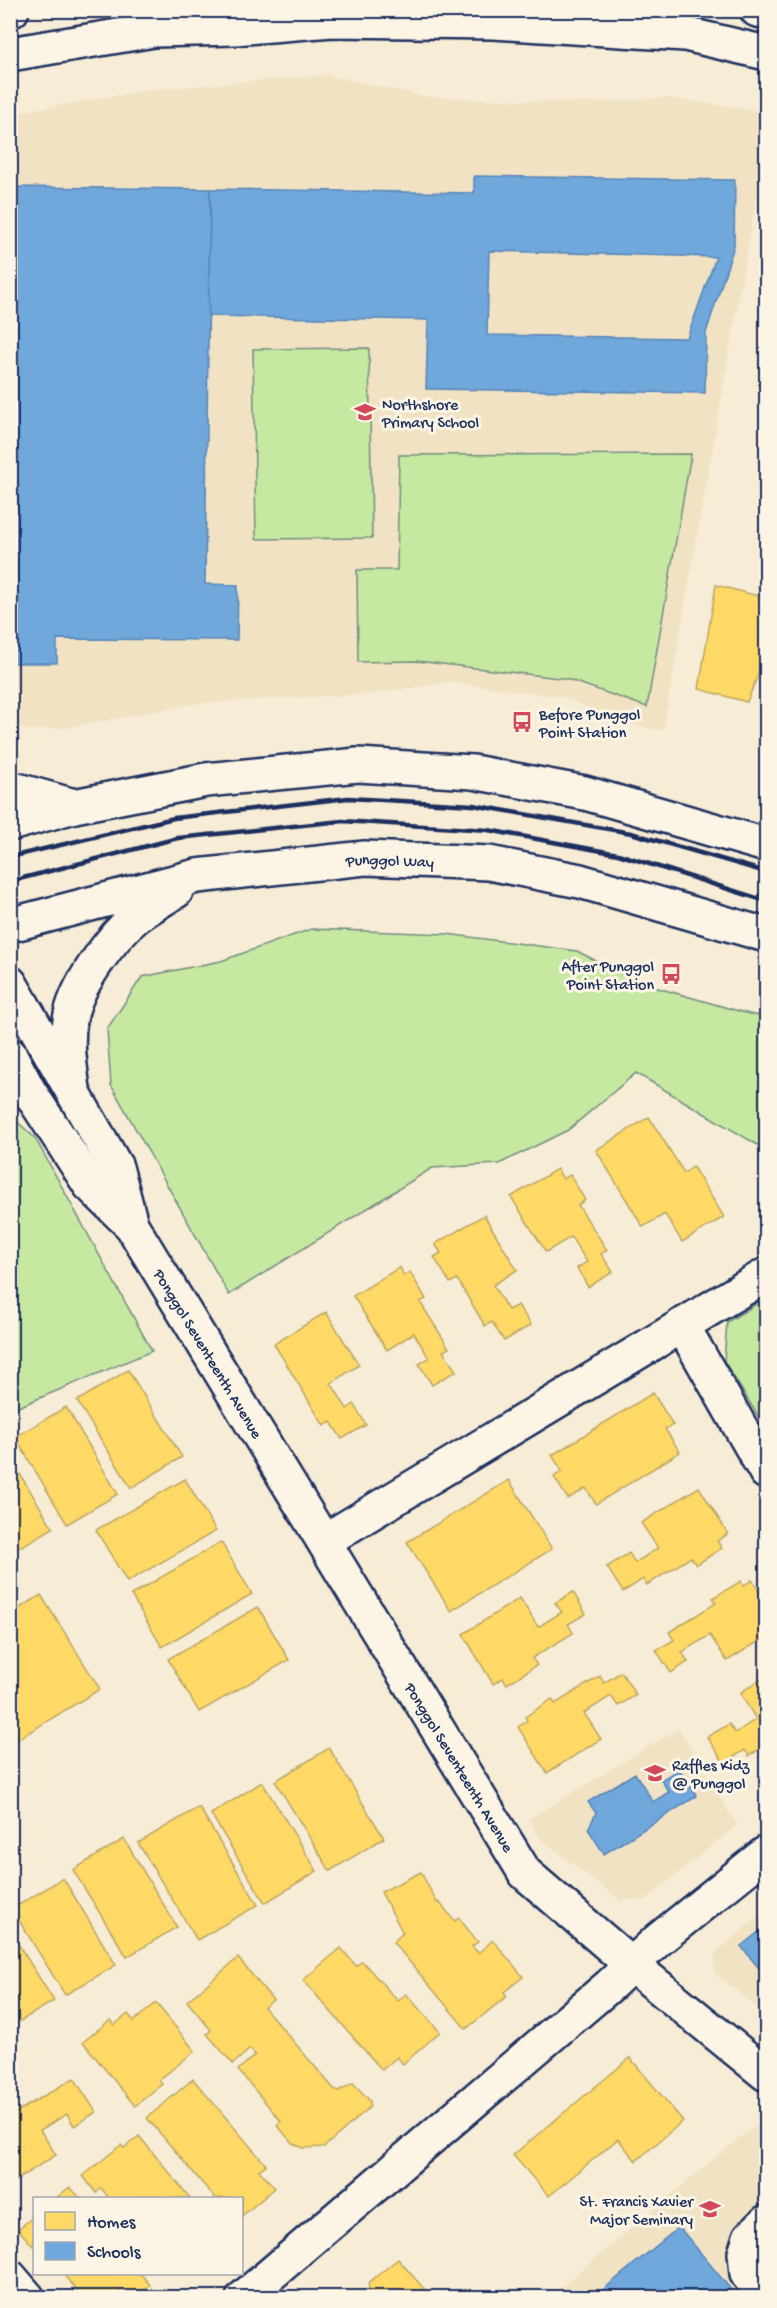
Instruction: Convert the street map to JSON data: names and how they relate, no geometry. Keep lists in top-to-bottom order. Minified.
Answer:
{"streets":{"street":["Punggol Way","Ponggol Seventeenth Avenue"]},"places":{"school or university":["Northshore Primary School","Raffles Kidz @ Punggol","St. Francis Xavier Major Seminary"],"bus stop":["Before Punggol Point Station","After Punggol Point Station"]},"legend":["Homes","Schools"]}
